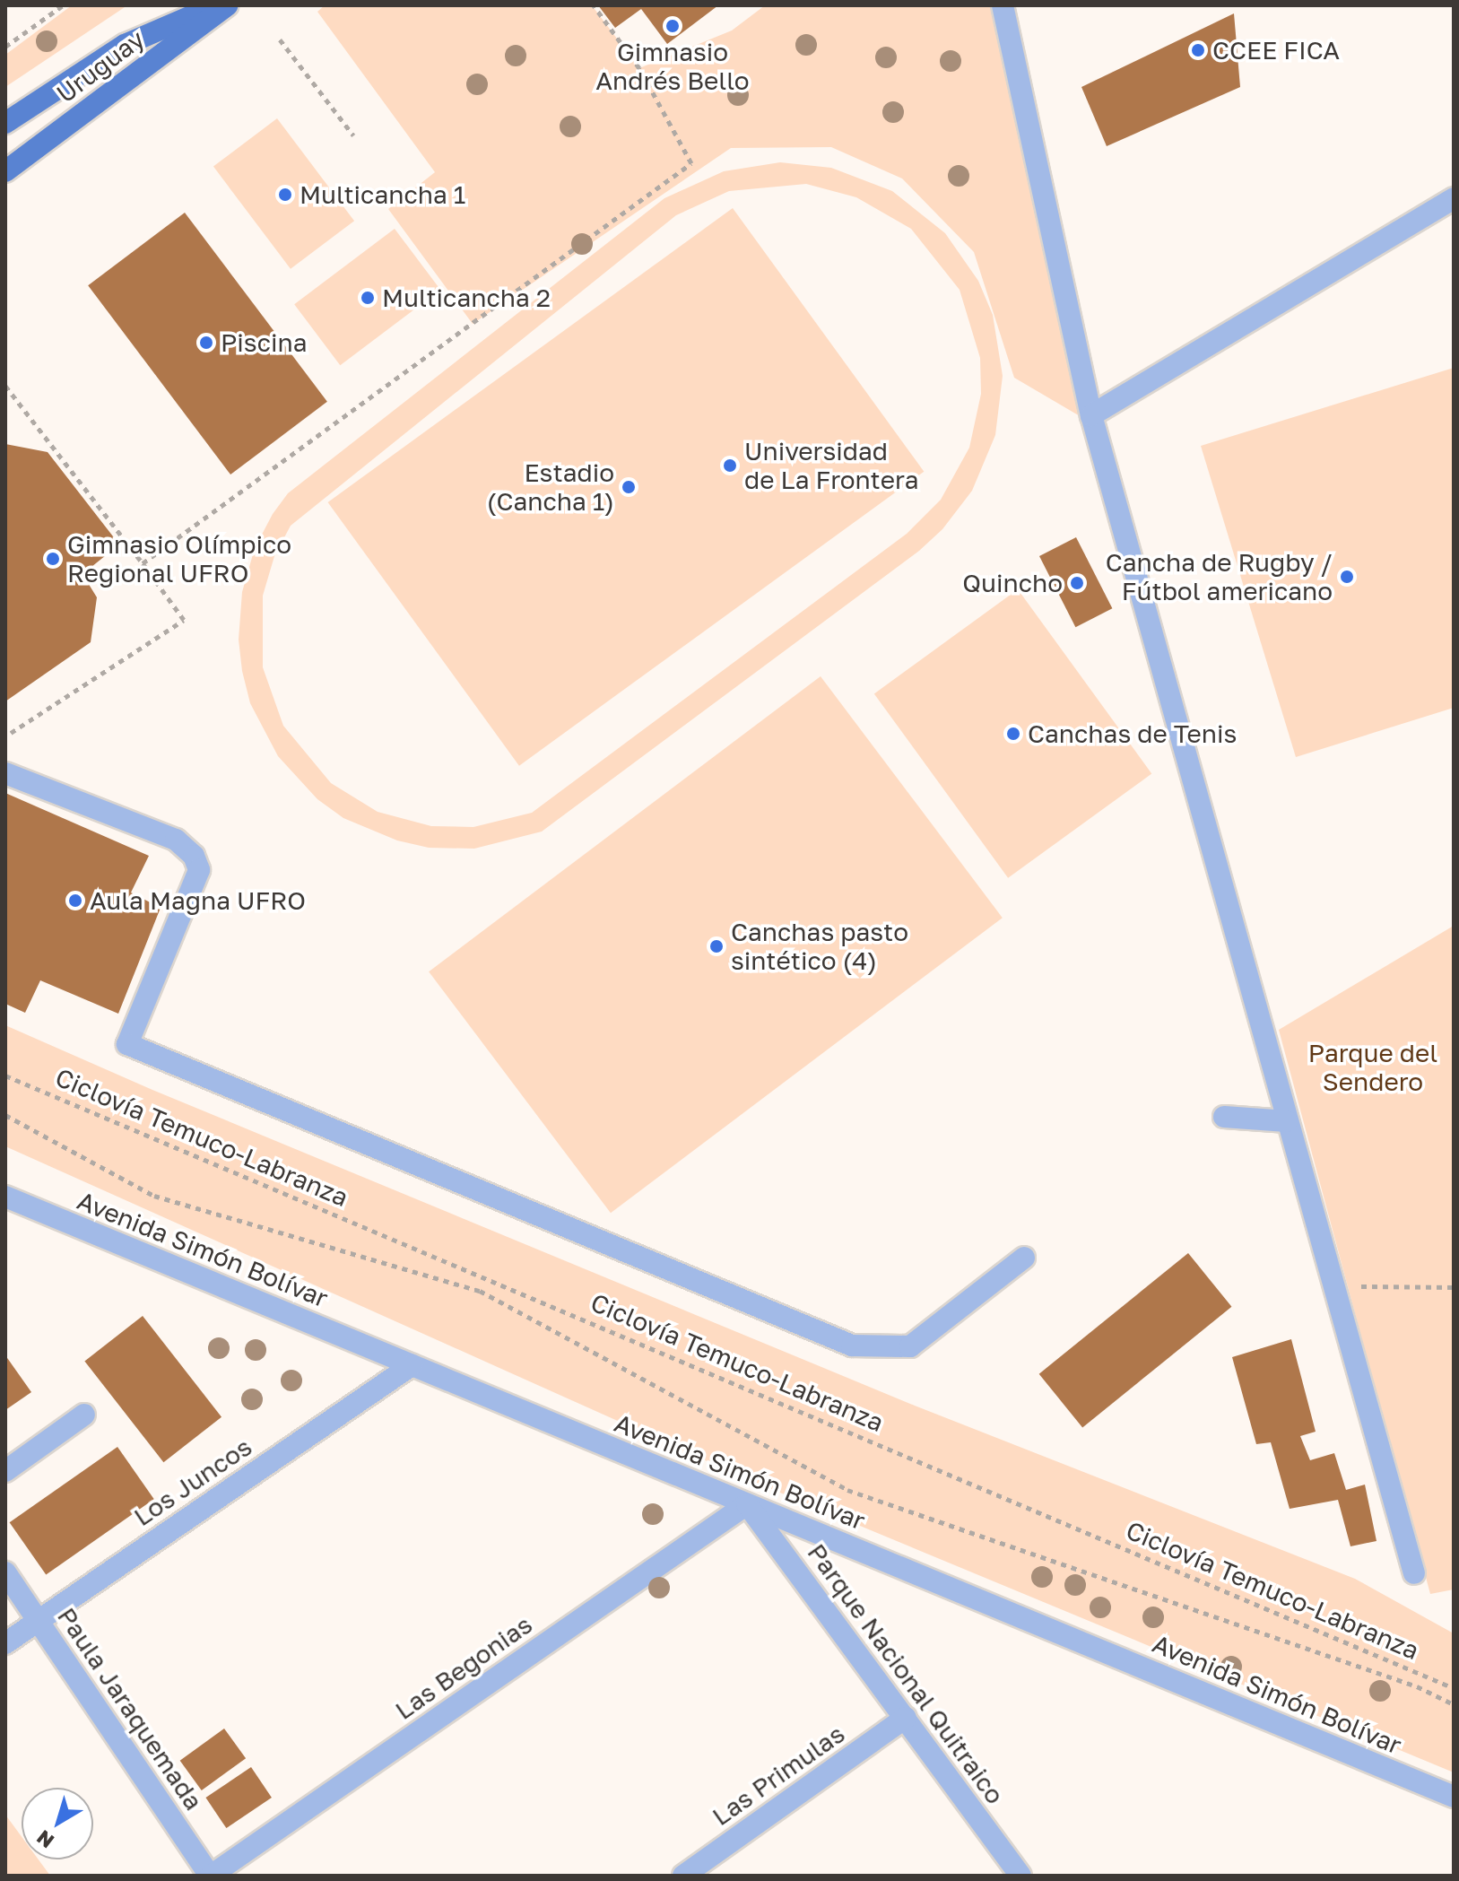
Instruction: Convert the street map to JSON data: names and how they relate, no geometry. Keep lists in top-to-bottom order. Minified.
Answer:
{"streets":{"main road":["Uruguay"],"street":["Avenida Simón Bolívar","Los Juncos","Las Begonias","Parque Nacional Quitraico","Paula Jaraquemada","Las Primulas"],"path":["Ciclovía Temuco-Labranza"]},"crossings":[["Avenida Simón Bolívar","Los Juncos"],["Avenida Simón Bolívar","Las Begonias"],["Avenida Simón Bolívar","Parque Nacional Quitraico"],["Los Juncos","Paula Jaraquemada"],["Las Begonias","Parque Nacional Quitraico"],["Las Begonias","Paula Jaraquemada"],["Parque Nacional Quitraico","Las Primulas"]],"parks":["Parque del Sendero"],"places":["Gimnasio Andrés Bello","CCEE FICA","Multicancha 1","Multicancha 2","Piscina","Universidad de La Frontera","Estadio (Cancha 1)","Gimnasio Olímpico Regional UFRO","Cancha de Rugby / Fútbol americano","Quincho","Canchas de Tenis","Aula Magna UFRO","Canchas pasto sintético (4)"],"north":"bottom left"}
